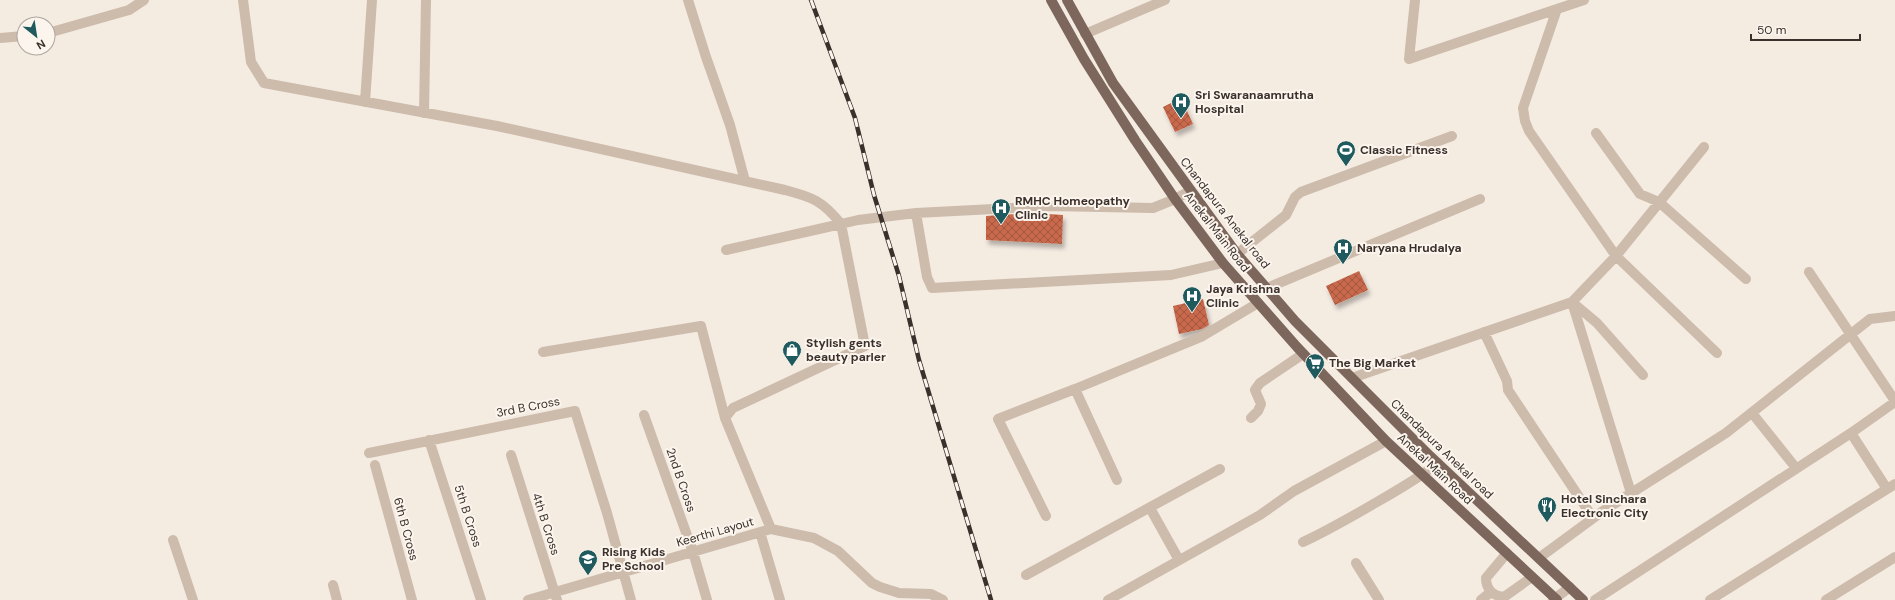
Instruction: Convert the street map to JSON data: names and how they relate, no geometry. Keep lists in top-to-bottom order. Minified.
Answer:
{"streets":{"main road":["Chandapura Anekal road","Anekal Main Road"],"street":["3rd B Cross","2nd B Cross","5th B Cross","4th B Cross","6th B Cross","Keerthi Layout"]},"crossings":[["3rd B Cross","5th B Cross"],["3rd B Cross","Keerthi Layout"],["2nd B Cross","Keerthi Layout"],["4th B Cross","Keerthi Layout"]],"places":{"hospital":["Sri Swaranaamrutha Hospital","RMHC Homeopathy Clinic","Naryana Hrudalya","Jaya Krishna Clinic"],"sports":["Classic Fitness"],"shop":["Stylish gents beauty parler"],"supermarket":["The Big Market"],"restaurant":["Hotel Sinchara Electronic City"],"school or university":["Rising Kids Pre School"]},"scale_bar":"50 m","north":"bottom right"}
